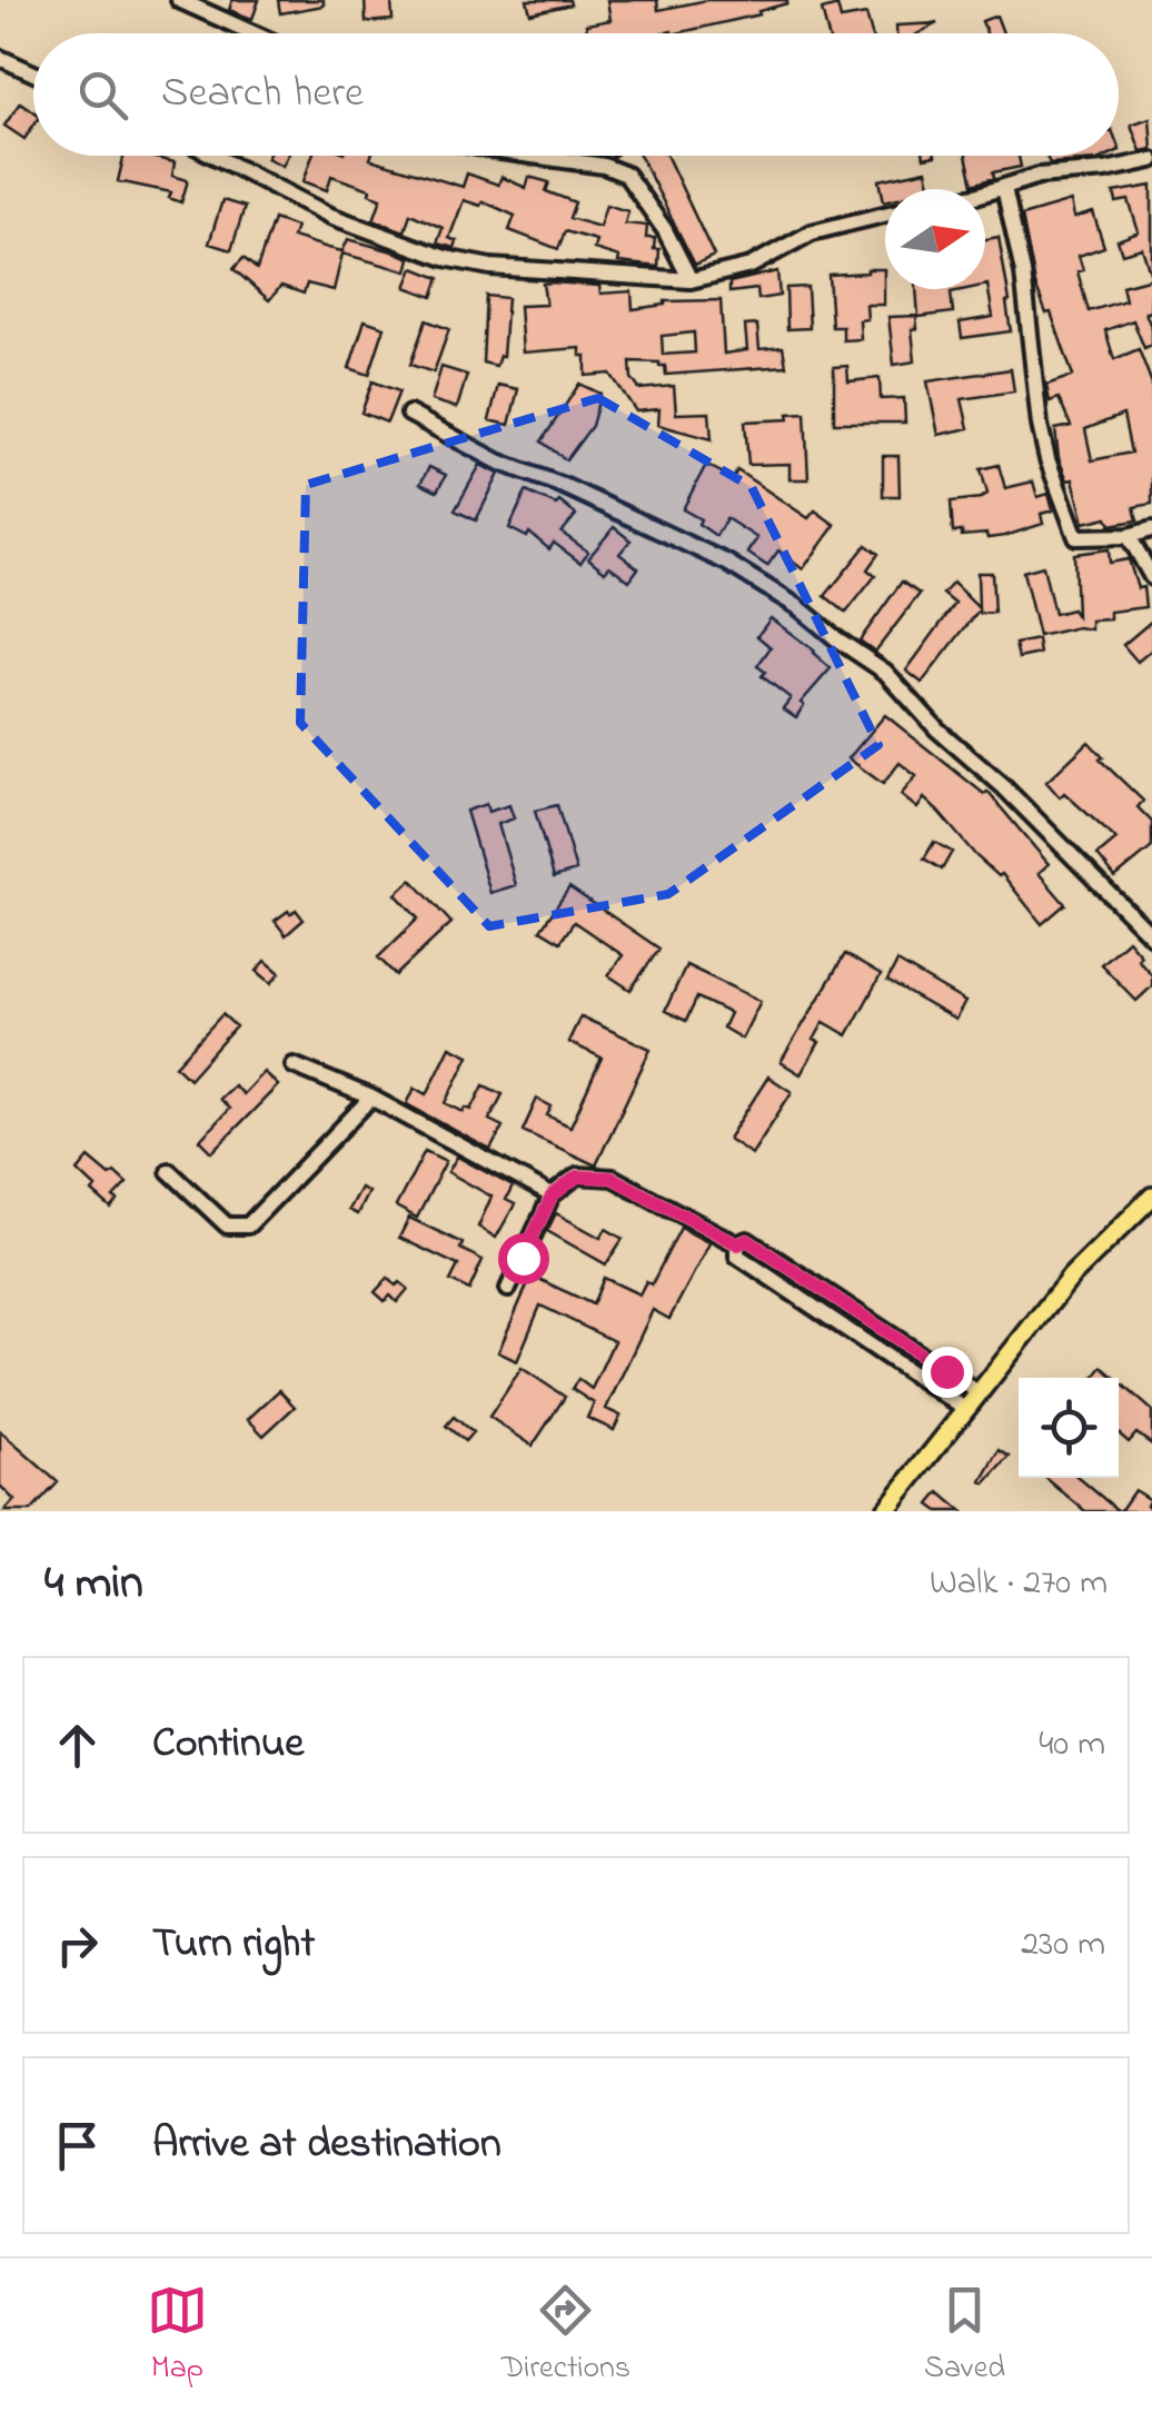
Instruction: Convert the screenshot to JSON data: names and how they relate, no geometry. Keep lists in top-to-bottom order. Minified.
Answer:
{"north":"right","page":{"search":"Search here","heading":["4 min","Walk · 270 m"],"list":[["Continue","40 m"],["Turn right","230 m"],"Arrive at destination"],"nav":["Map","Directions","Saved"]}}
